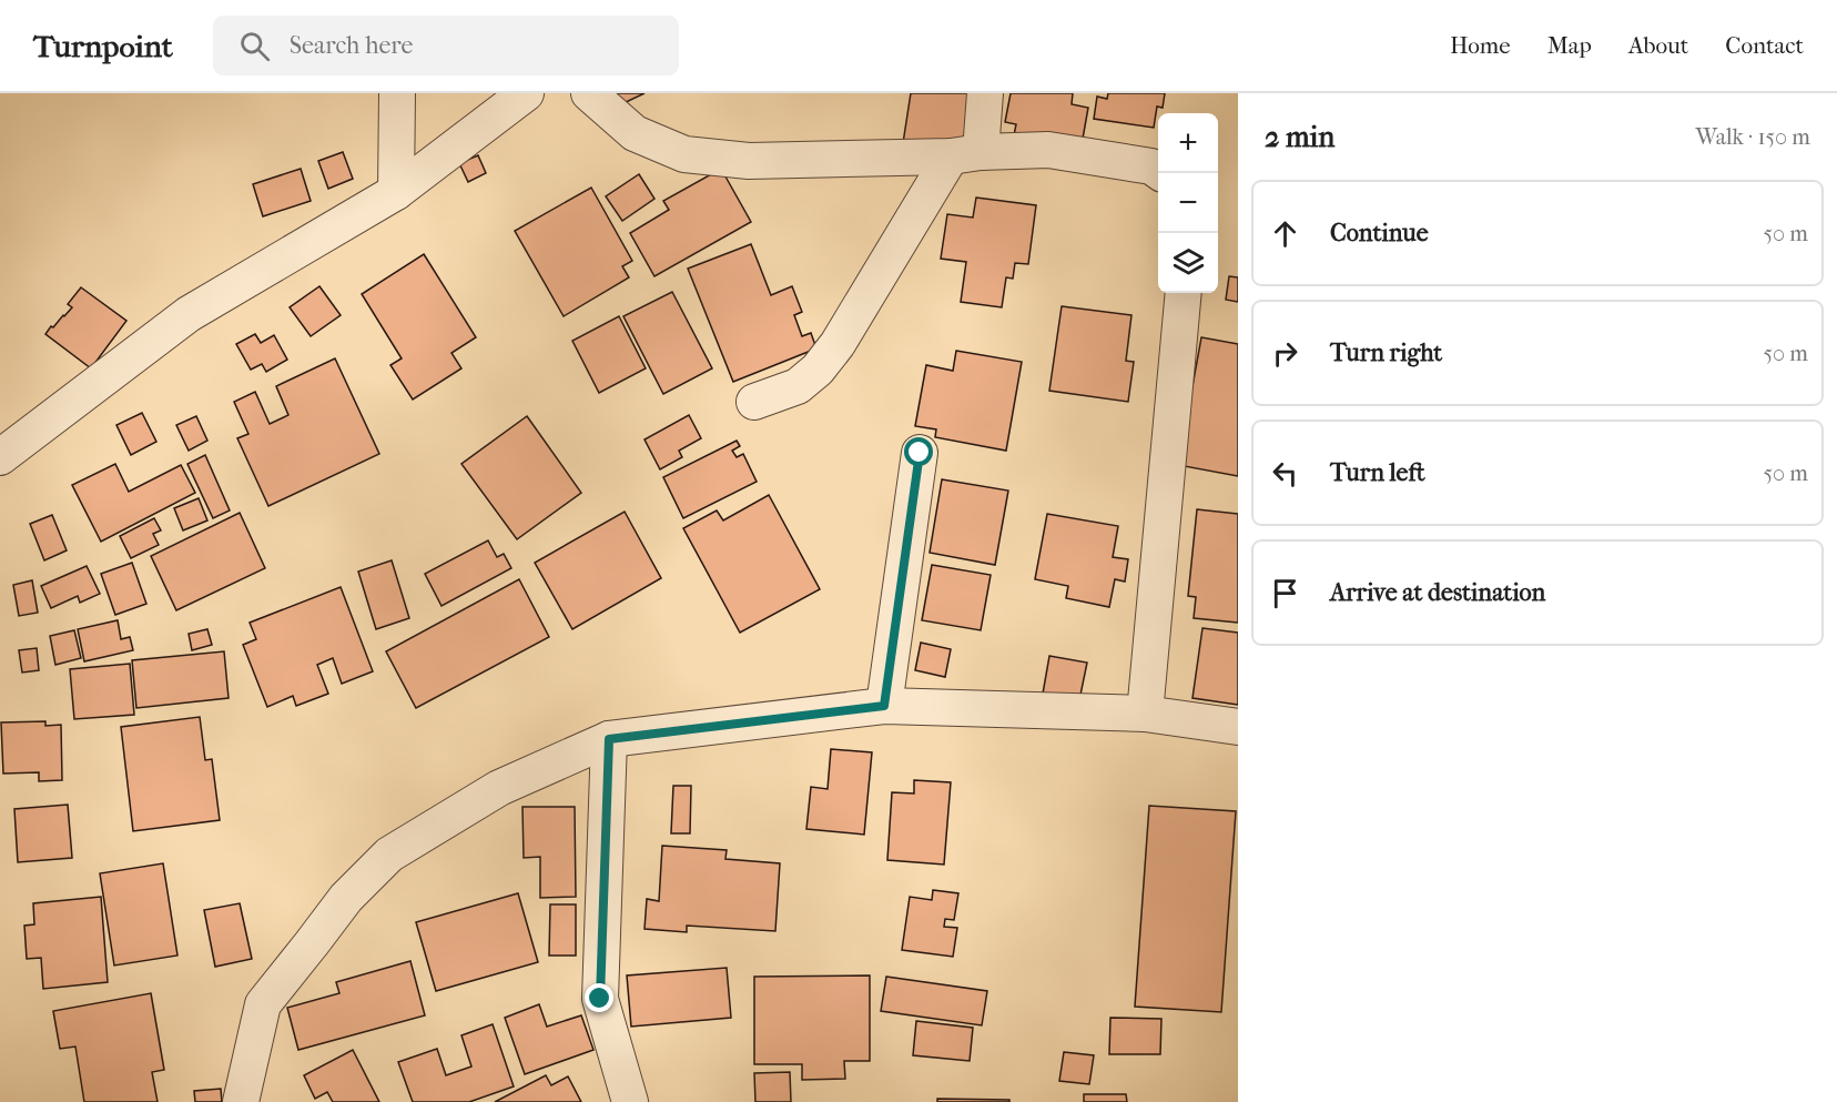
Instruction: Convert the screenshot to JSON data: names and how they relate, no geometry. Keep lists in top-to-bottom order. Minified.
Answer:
{"page":{"header":"Turnpoint","search":"Search here","nav":["Home","Map","About","Contact"],"heading":["2 min","Walk · 150 m"],"map_buttons":["+","−"],"list":[["Continue","50 m"],["Turn right","50 m"],["Turn left","50 m"],"Arrive at destination"]}}
